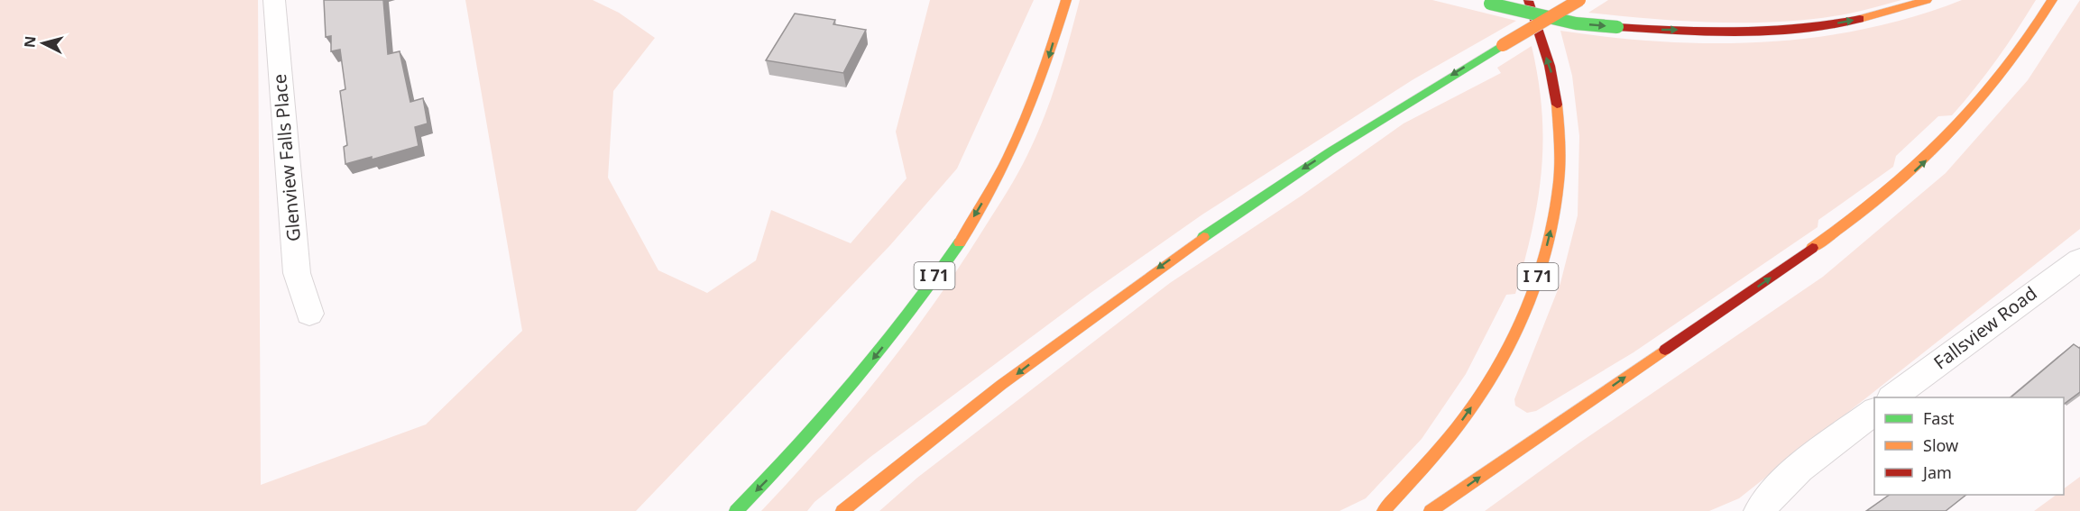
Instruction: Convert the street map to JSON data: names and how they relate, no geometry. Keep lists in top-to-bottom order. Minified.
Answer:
{"streets":{"highway":["I 71"],"street":["Glenview Falls Place","Fallsview Road"]},"legend":["Fast","Slow","Jam"],"north":"left"}
